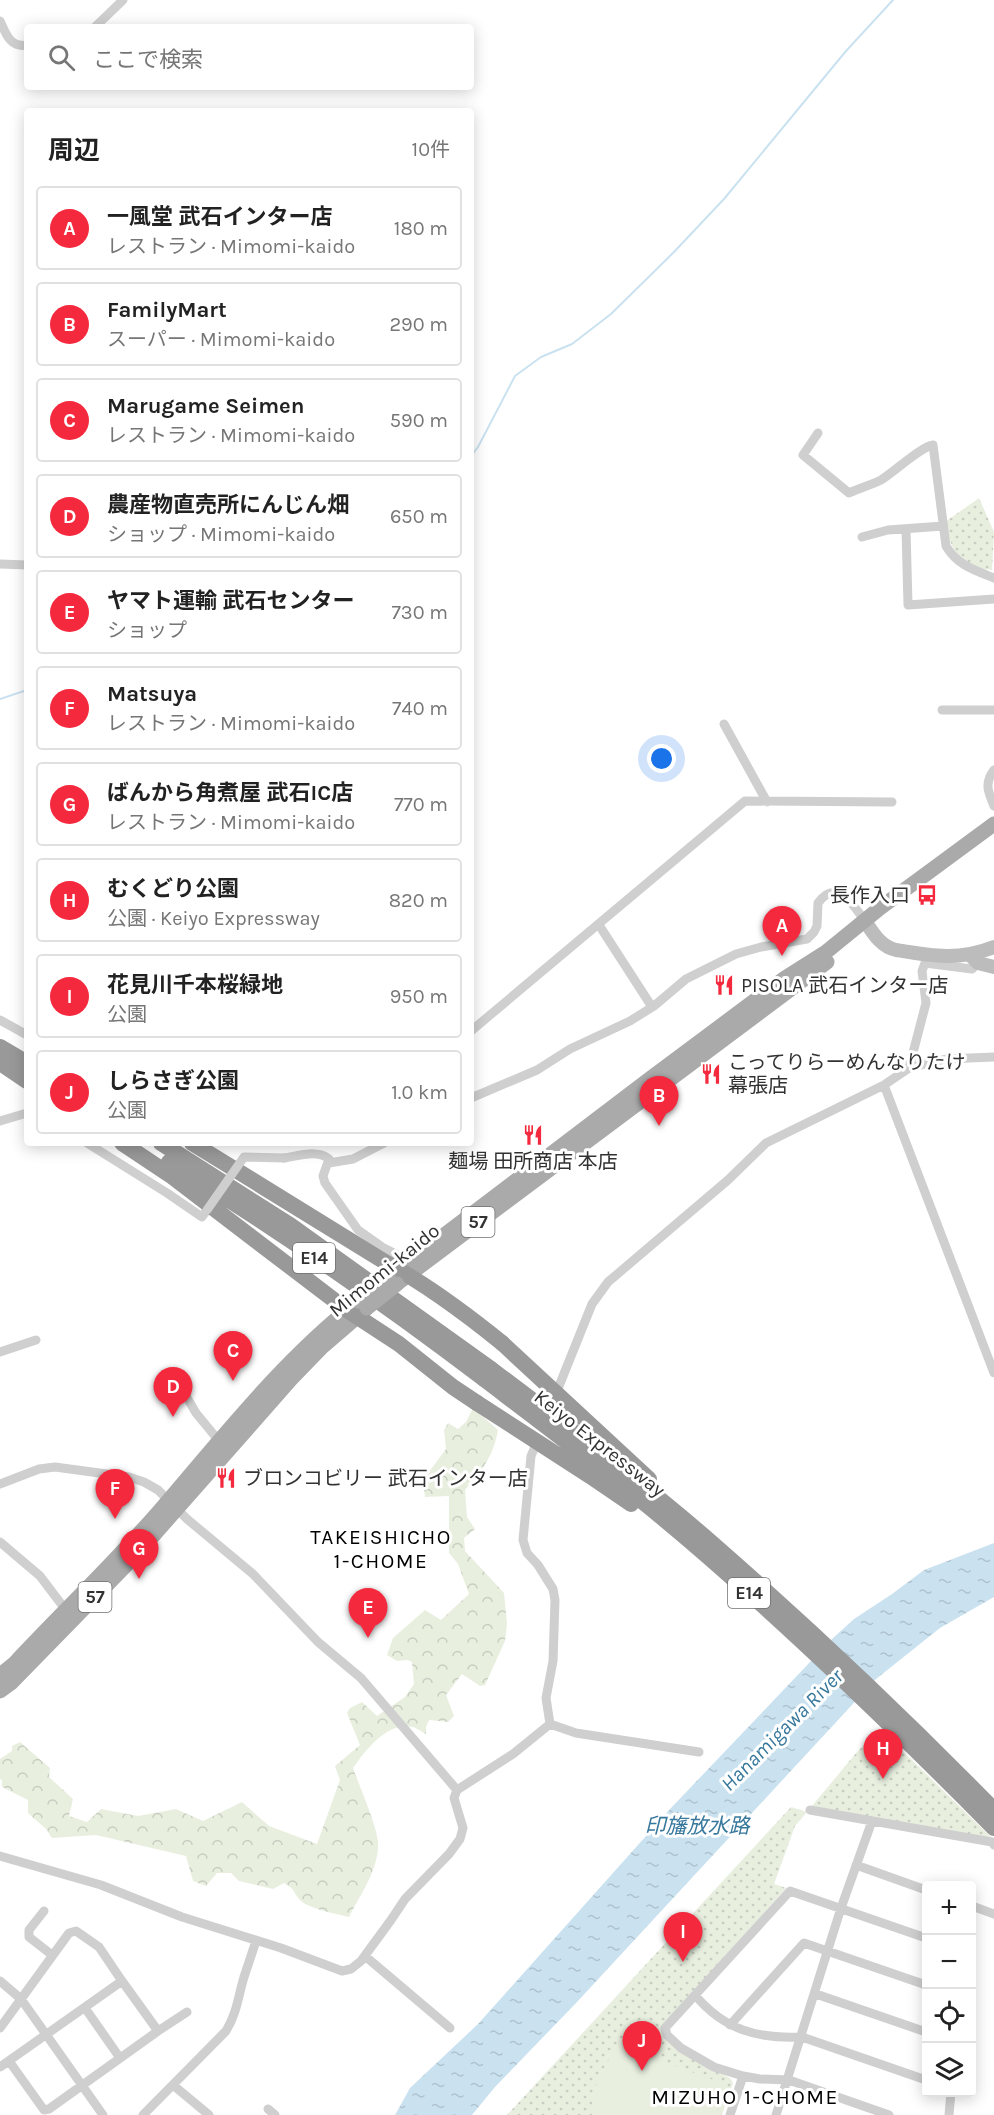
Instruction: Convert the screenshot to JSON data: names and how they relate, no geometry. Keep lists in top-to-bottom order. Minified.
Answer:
{"streets":{"highway":["E14","Keiyo Expressway"],"main road":["57","Mimomi-kaido"]},"districts":["TAKEISHICHO 1-CHOME","MIZUHO 1-CHOME"],"water":["Hanamigawa River","印旛放水路"],"places":{"bus stop":["長作入口"],"restaurant":["PISOLA 武石インター店","こってりらーめんなりたけ 幕張店","麺場 田所商店 本店","ブロンコビリー 武石インター店"]},"page":{"search":"ここで検索","heading":["周辺","10件"],"list":[{"mark":"A","name":"一風堂 武石インター店","note":"レストラン · Mimomi-kaido","value":"180 m"},{"mark":"B","name":"FamilyMart","note":"スーパー · Mimomi-kaido","value":"290 m"},{"mark":"C","name":"Marugame Seimen","note":"レストラン · Mimomi-kaido","value":"590 m"},{"mark":"D","name":"農産物直売所にんじん畑","note":"ショップ · Mimomi-kaido","value":"650 m"},{"mark":"E","name":"ヤマト運輸 武石センター","note":"ショップ","value":"730 m"},{"mark":"F","name":"Matsuya","note":"レストラン · Mimomi-kaido","value":"740 m"},{"mark":"G","name":"ばんから角煮屋 武石IC店","note":"レストラン · Mimomi-kaido","value":"770 m"},{"mark":"H","name":"むくどり公園","note":"公園 · Keiyo Expressway","value":"820 m"},{"mark":"I","name":"花見川千本桜緑地","note":"公園","value":"950 m"},{"mark":"J","name":"しらさぎ公園","note":"公園","value":"1.0 km"}],"pins":["A","B","C","D","F","G","E","H","I","J"],"map_buttons":["+","−"]}}
